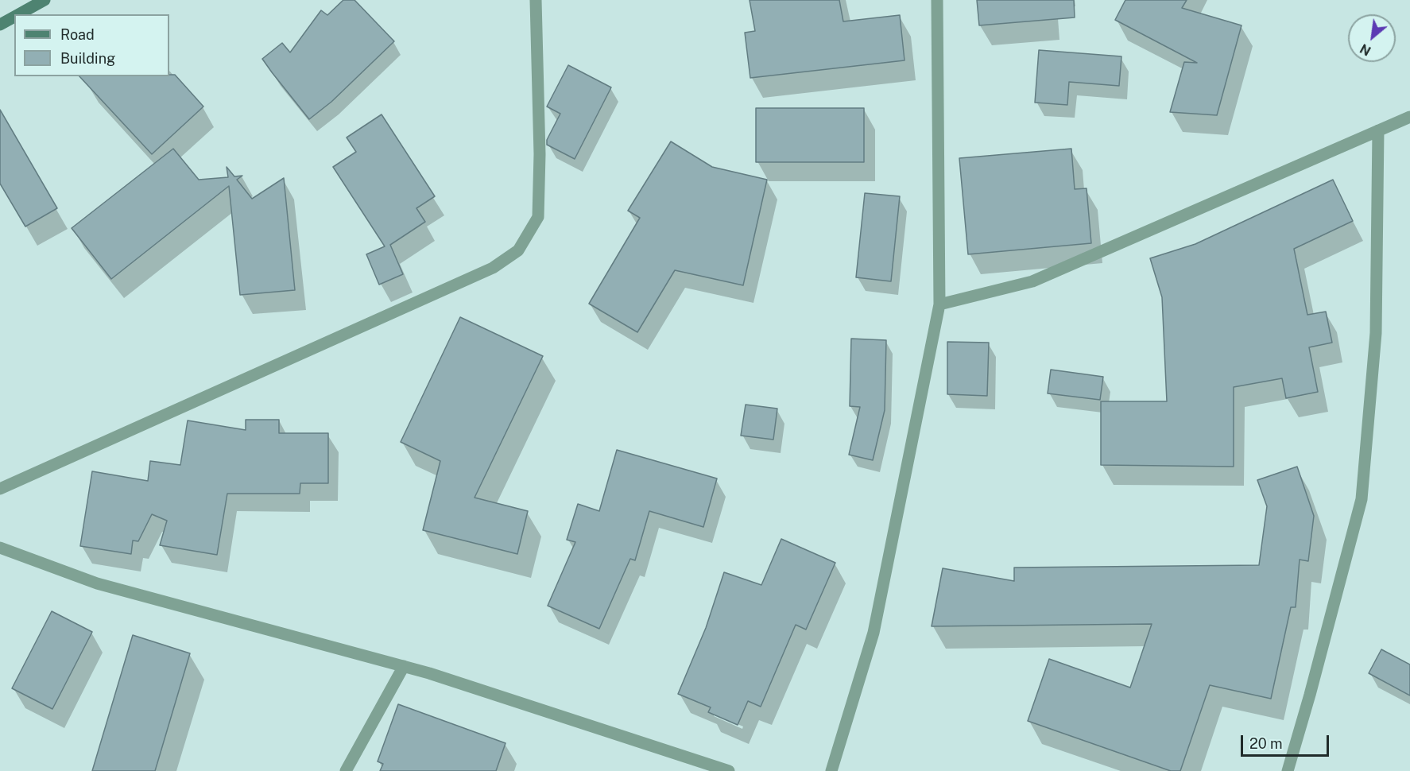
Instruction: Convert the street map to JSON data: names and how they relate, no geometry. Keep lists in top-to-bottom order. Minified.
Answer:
{"legend":["Road","Building"],"scale_bar":"20 m","north":"bottom left"}
